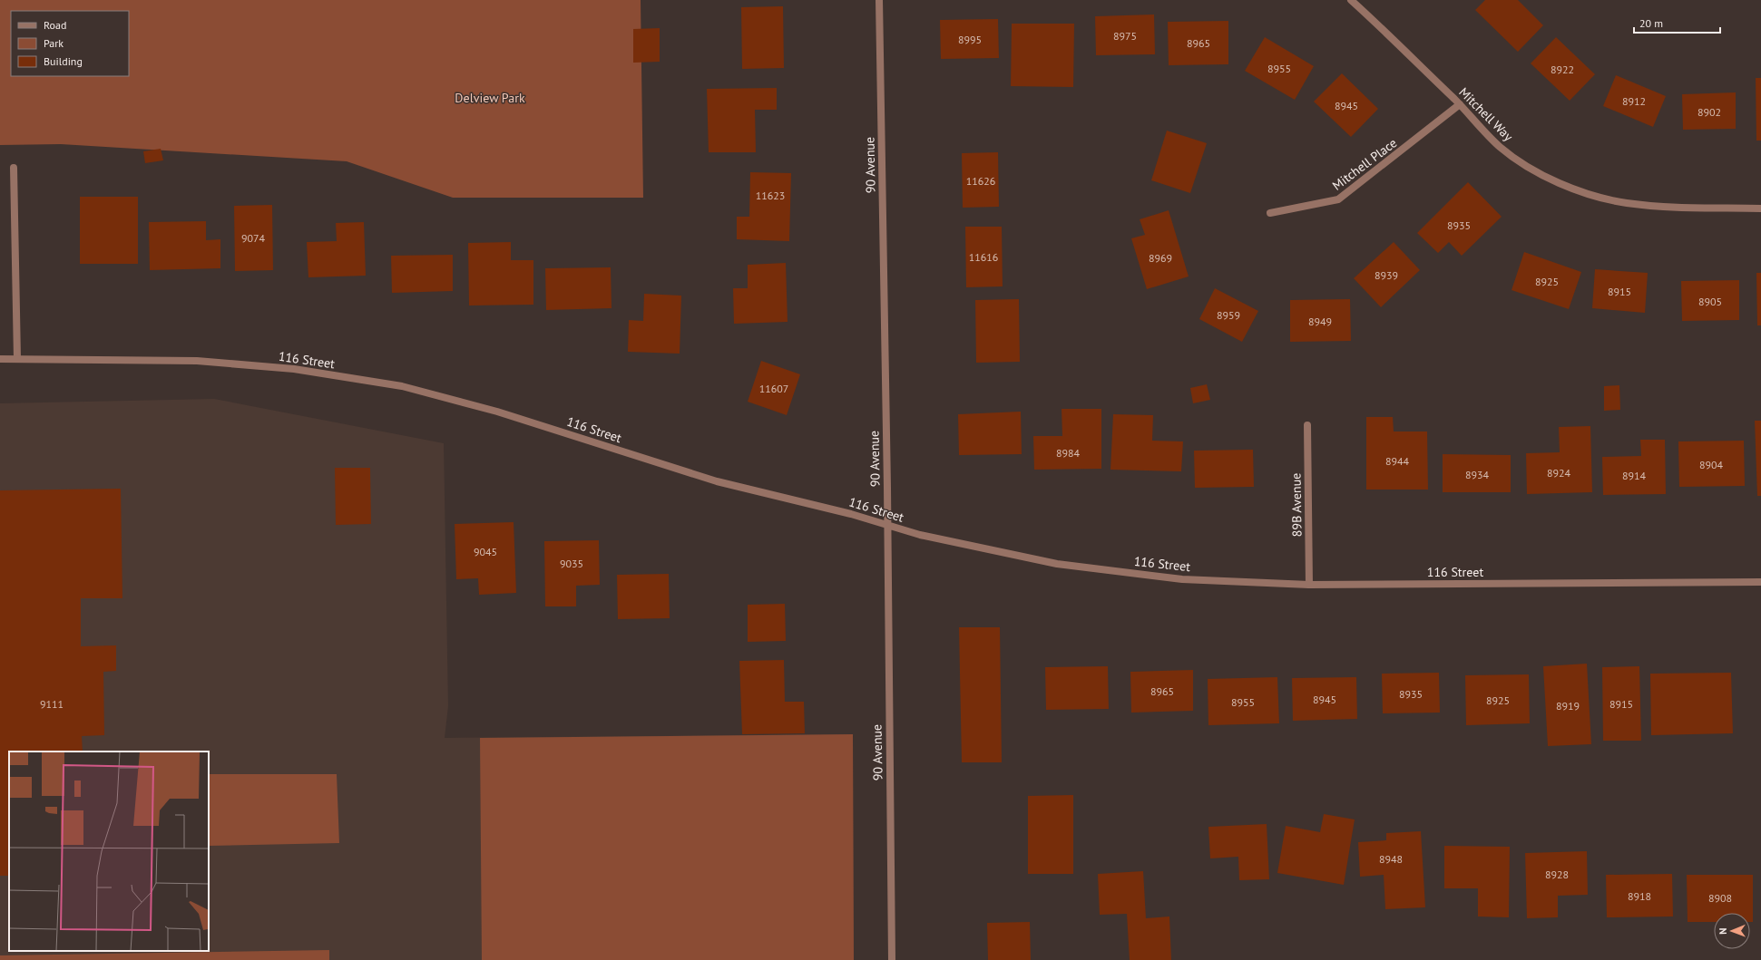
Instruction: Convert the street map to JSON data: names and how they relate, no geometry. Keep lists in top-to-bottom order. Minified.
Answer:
{"streets":{"street":["Mitchell Way","Mitchell Place","90 Avenue","116 Street","89B Avenue"]},"crossings":[["Mitchell Way","Mitchell Place"],["90 Avenue","116 Street"],["116 Street","89B Avenue"]],"parks":["Delview Park"],"house_numbers":["8975","8995","8965","8955","8922","8912","8945","8902","11626","11623","8935","9074","11616","8969","8939","8925","8915","8905","8959","8949","11607","8984","8944","8904","8924","8934","8914","9045","9035","8965","8935","8945","8925","8955","9111","8915","8919","8948","8928","8918","8908"],"legend":["Road","Park","Building"],"scale_bar":"20 m","north":"left"}
